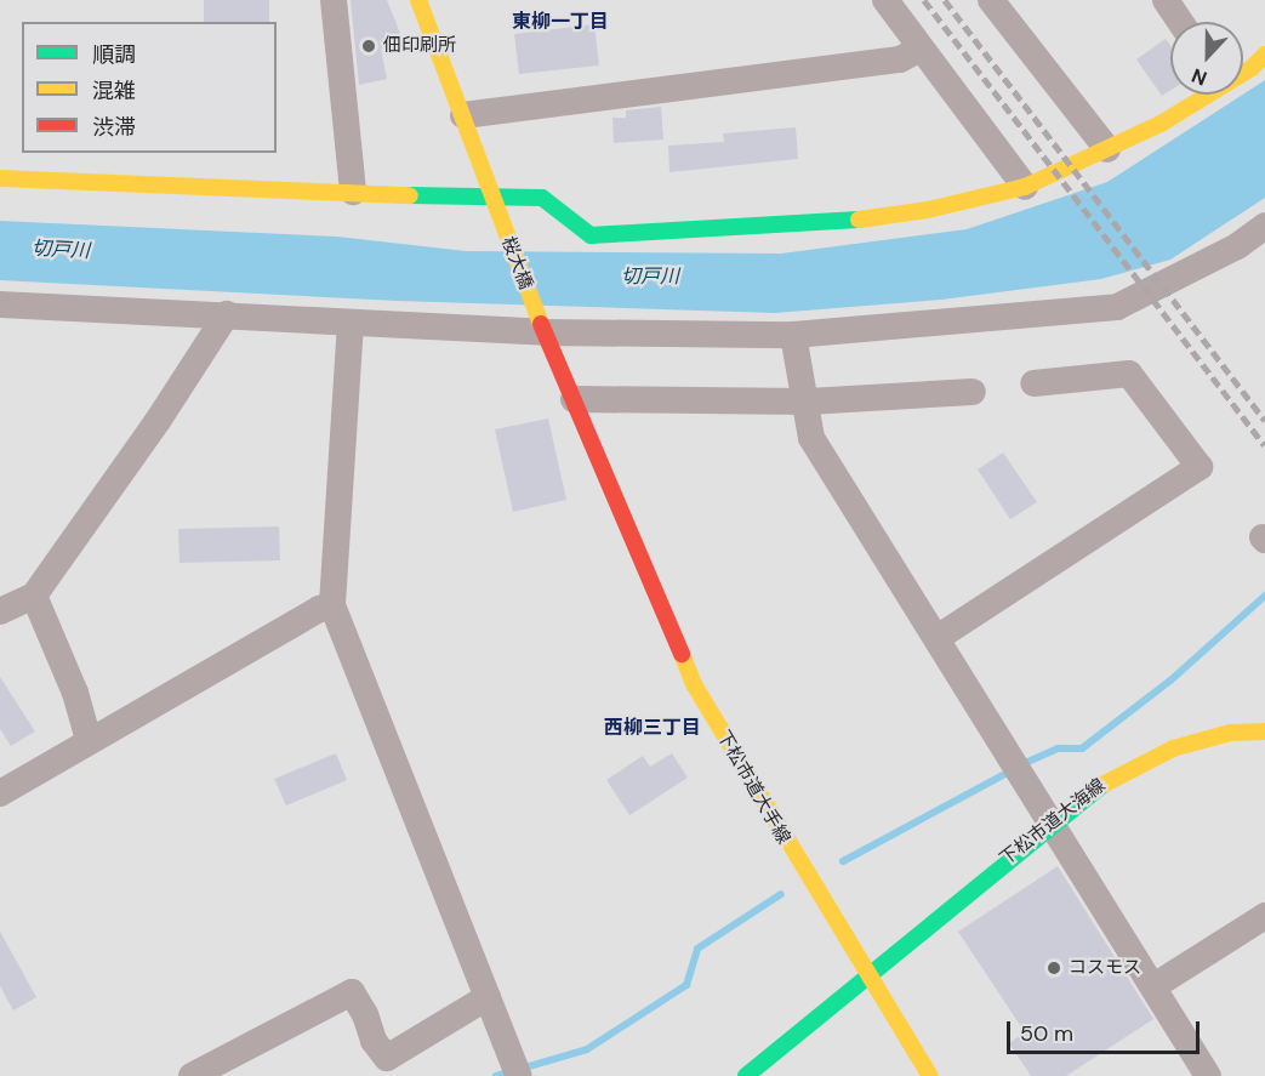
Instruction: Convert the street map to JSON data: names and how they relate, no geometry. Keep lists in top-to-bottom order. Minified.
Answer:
{"streets":{"street":["桜大橋","下松市道大手線","下松市道大海線"]},"crossings":[["桜大橋","下松市道大手線"],["下松市道大手線","下松市道大海線"]],"districts":["東柳一丁目","西柳三丁目"],"water":["切戸川"],"places":["佃印刷所","コスモス"],"legend":["順調","混雑","渋滞"],"scale_bar":"50 m","north":"bottom"}
